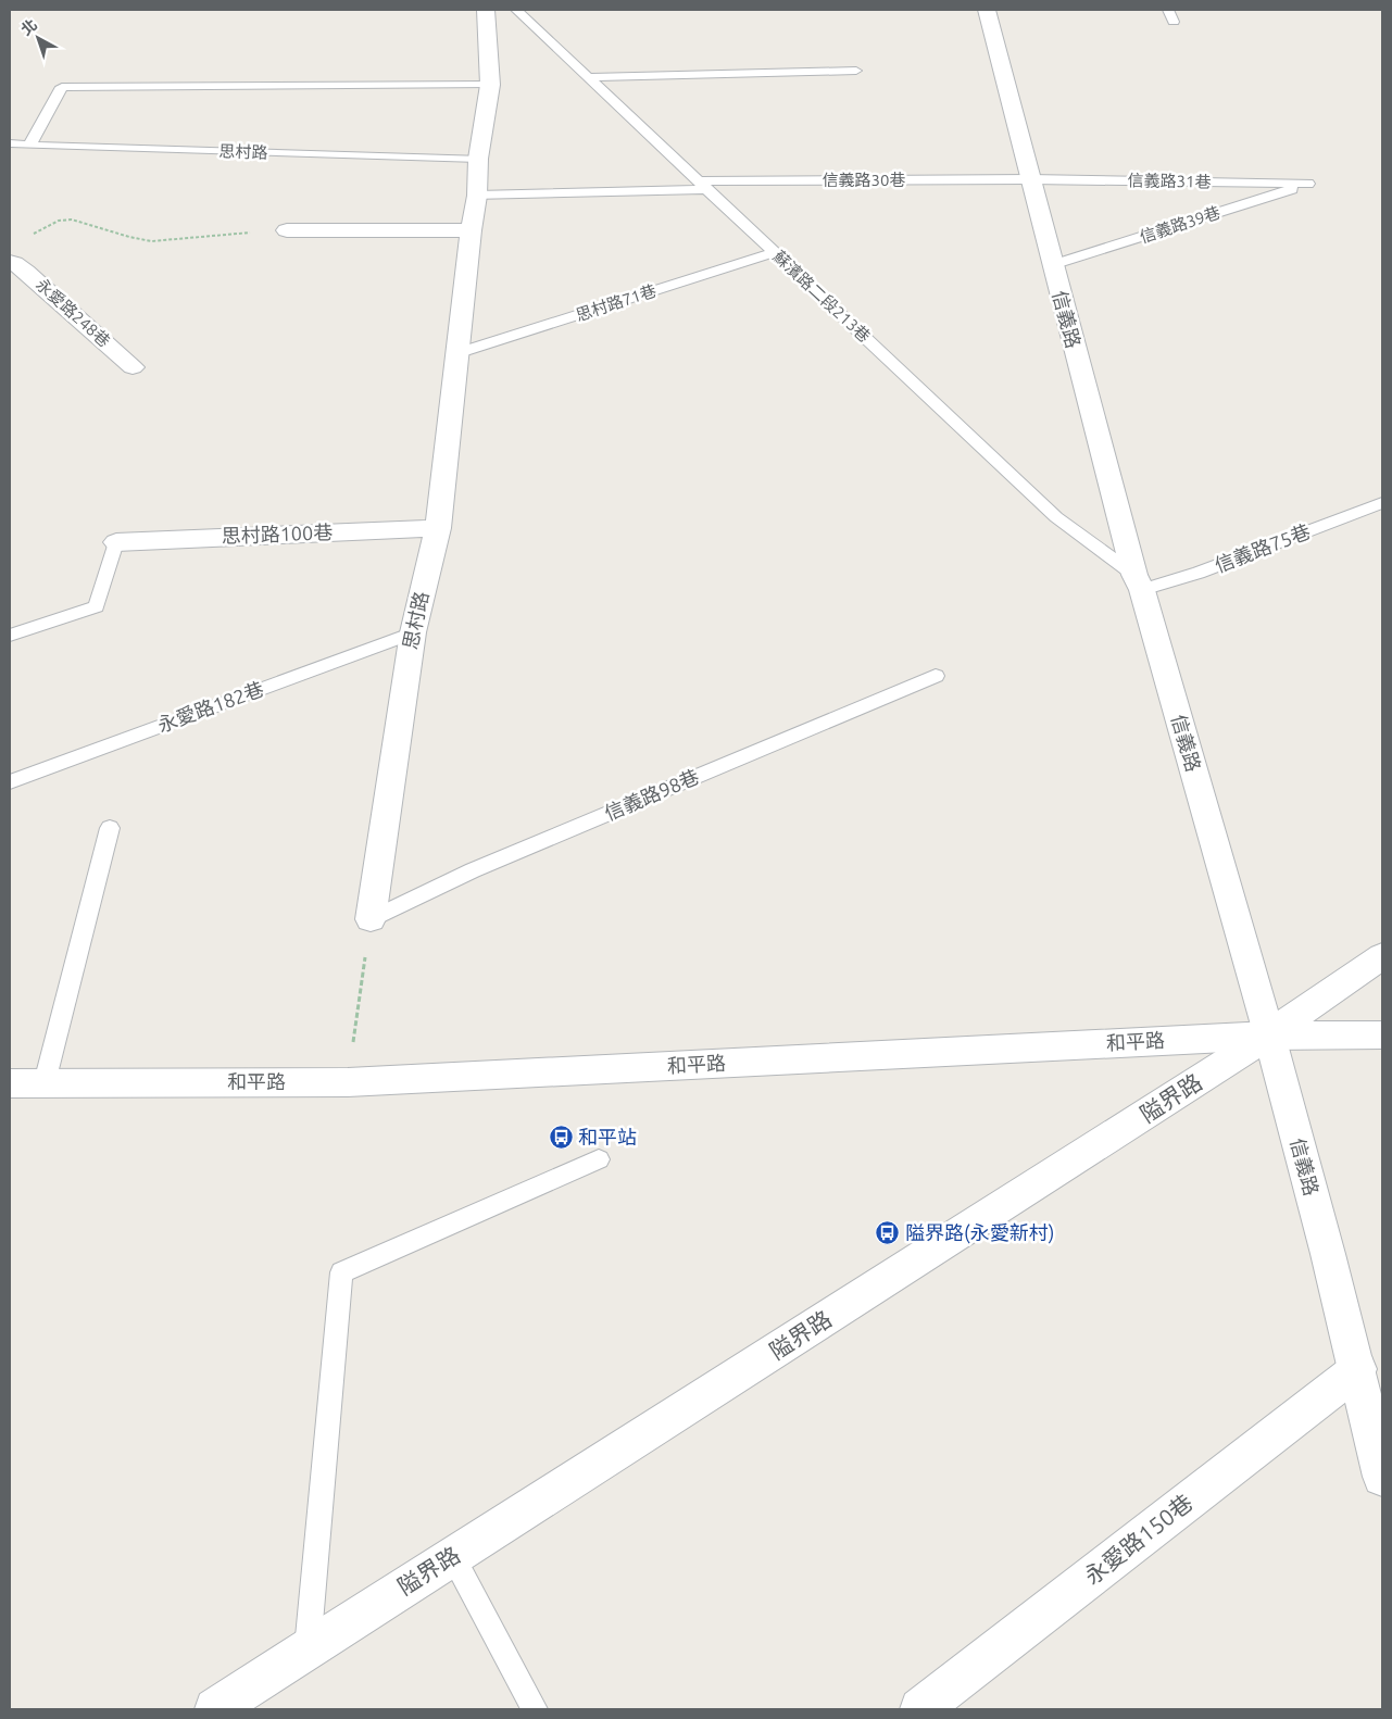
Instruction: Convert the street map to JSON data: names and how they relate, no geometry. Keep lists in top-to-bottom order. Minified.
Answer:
{"streets":{"street":["思村路","永愛路248巷","信義路","思村路100巷","和平路","隘界路","永愛路150巷"],"lane":["信義路30巷","信義路31巷","信義路39巷","蘇濱路二段213巷","思村路71巷","信義路75巷","永愛路182巷","信義路98巷"]},"crossings":[["思村路","信義路30巷"],["思村路","思村路71巷"],["思村路","思村路100巷"],["思村路","永愛路182巷"],["思村路","信義路98巷"],["信義路30巷","信義路31巷"],["信義路30巷","蘇濱路二段213巷"],["信義路30巷","信義路"],["信義路31巷","信義路39巷"],["信義路31巷","信義路"],["信義路39巷","信義路"],["蘇濱路二段213巷","思村路71巷"],["蘇濱路二段213巷","信義路"],["蘇濱路二段213巷","信義路75巷"],["信義路","信義路75巷"],["信義路","和平路"],["信義路","隘界路"],["信義路","永愛路150巷"],["和平路","隘界路"]],"places":{"bus stop":["和平站","隘界路(永愛新村)"]},"north":"top left"}
